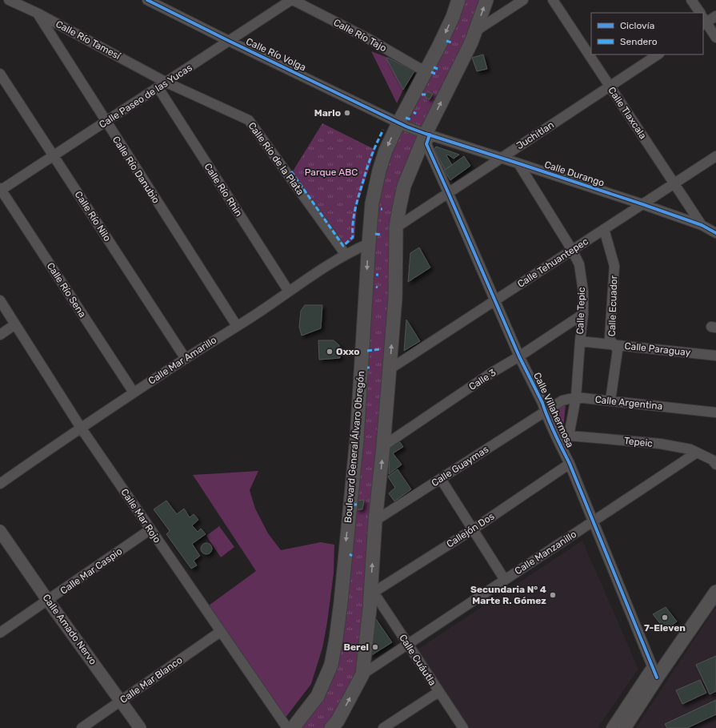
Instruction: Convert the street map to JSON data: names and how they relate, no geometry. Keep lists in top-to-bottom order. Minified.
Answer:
{"streets":{"main road":["Boulevard General Álvaro Obregón"],"street":["Calle Río Tajo","Calle Río Tamesí","Calle Río Volga","Calle Paseo de las Yucas","Calle Tlaxcala","Juchitlan","Calle Río de la Plata","Calle Río Danubio","Calle Durango","Calle Río Rhin","Calle Río Nilo","Calle Tehuantepec","Calle Río Sena","Calle Ecuador","Calle Tepic","Calle Paraguay","Calle Mar Amarillo","Calle 3","Calle Argentina","Calle Villahermosa","Tepeic","Calle Guaymas","Calle Mar Rojo","Callejón Dos","Calle Manzanillo","Calle Mar Caspio","Calle Amado Nervo","Calle Cuáutla","Calle Mar Blanco"]},"crossings":[["Calle Río Tajo","Calle Paseo de las Yucas"],["Calle Río Tajo","Boulevard General Álvaro Obregón"],["Calle Río Tamesí","Calle Paseo de las Yucas"],["Calle Río Tamesí","Calle Río de la Plata"],["Calle Río Tamesí","Calle Río Danubio"],["Calle Río Tamesí","Calle Río Rhin"],["Calle Río Volga","Calle Paseo de las Yucas"],["Calle Río Volga","Calle Durango"],["Calle Río Volga","Calle Villahermosa"],["Calle Río Volga","Boulevard General Álvaro Obregón"],["Calle Paseo de las Yucas","Calle Río de la Plata"],["Calle Paseo de las Yucas","Calle Río Danubio"],["Calle Paseo de las Yucas","Calle Río Rhin"],["Calle Paseo de las Yucas","Calle Río Nilo"],["Calle Paseo de las Yucas","Calle Río Sena"],["Calle Tlaxcala","Juchitlan"],["Calle Tlaxcala","Calle Durango"],["Calle Tlaxcala","Calle Tehuantepec"],["Juchitlan","Calle Durango"],["Juchitlan","Calle Villahermosa"],["Calle Río de la Plata","Calle Río Rhin"],["Calle Río de la Plata","Calle Mar Amarillo"],["Calle Río Danubio","Calle Mar Amarillo"],["Calle Durango","Calle Tehuantepec"],["Calle Durango","Calle Tepic"],["Calle Durango","Calle Villahermosa"],["Calle Río Rhin","Calle Mar Amarillo"],["Calle Río Nilo","Calle Mar Amarillo"],["Calle Tehuantepec","Calle Ecuador"],["Calle Tehuantepec","Calle Tepic"],["Calle Tehuantepec","Calle Villahermosa"],["Calle Río Sena","Calle Mar Amarillo"],["Calle Ecuador","Calle Paraguay"],["Calle Ecuador","Calle Argentina"],["Calle Tepic","Calle Paraguay"],["Calle Tepic","Calle 3"],["Calle Tepic","Calle Argentina"],["Calle Tepic","Tepeic"],["Calle Mar Amarillo","Boulevard General Álvaro Obregón"],["Calle Mar Amarillo","Calle Mar Rojo"],["Calle 3","Calle Villahermosa"],["Calle Argentina","Calle Villahermosa"],["Calle Argentina","Calle Guaymas"],["Calle Villahermosa","Tepeic"],["Calle Villahermosa","Calle Guaymas"],["Calle Villahermosa","Callejón Dos"],["Calle Villahermosa","Calle Manzanillo"],["Tepeic","Calle Manzanillo"],["Calle Mar Rojo","Calle Mar Caspio"],["Calle Mar Rojo","Calle Mar Blanco"],["Callejón Dos","Calle Cuáutla"],["Calle Manzanillo","Calle Cuáutla"],["Calle Mar Caspio","Calle Amado Nervo"],["Calle Amado Nervo","Calle Mar Blanco"]],"parks":["Parque ABC"],"places":["Marlo","Oxxo","Secundaria N° 4 Marte R. Gómez","7-Eleven","Berel"],"legend":["Ciclovía","Sendero"]}
